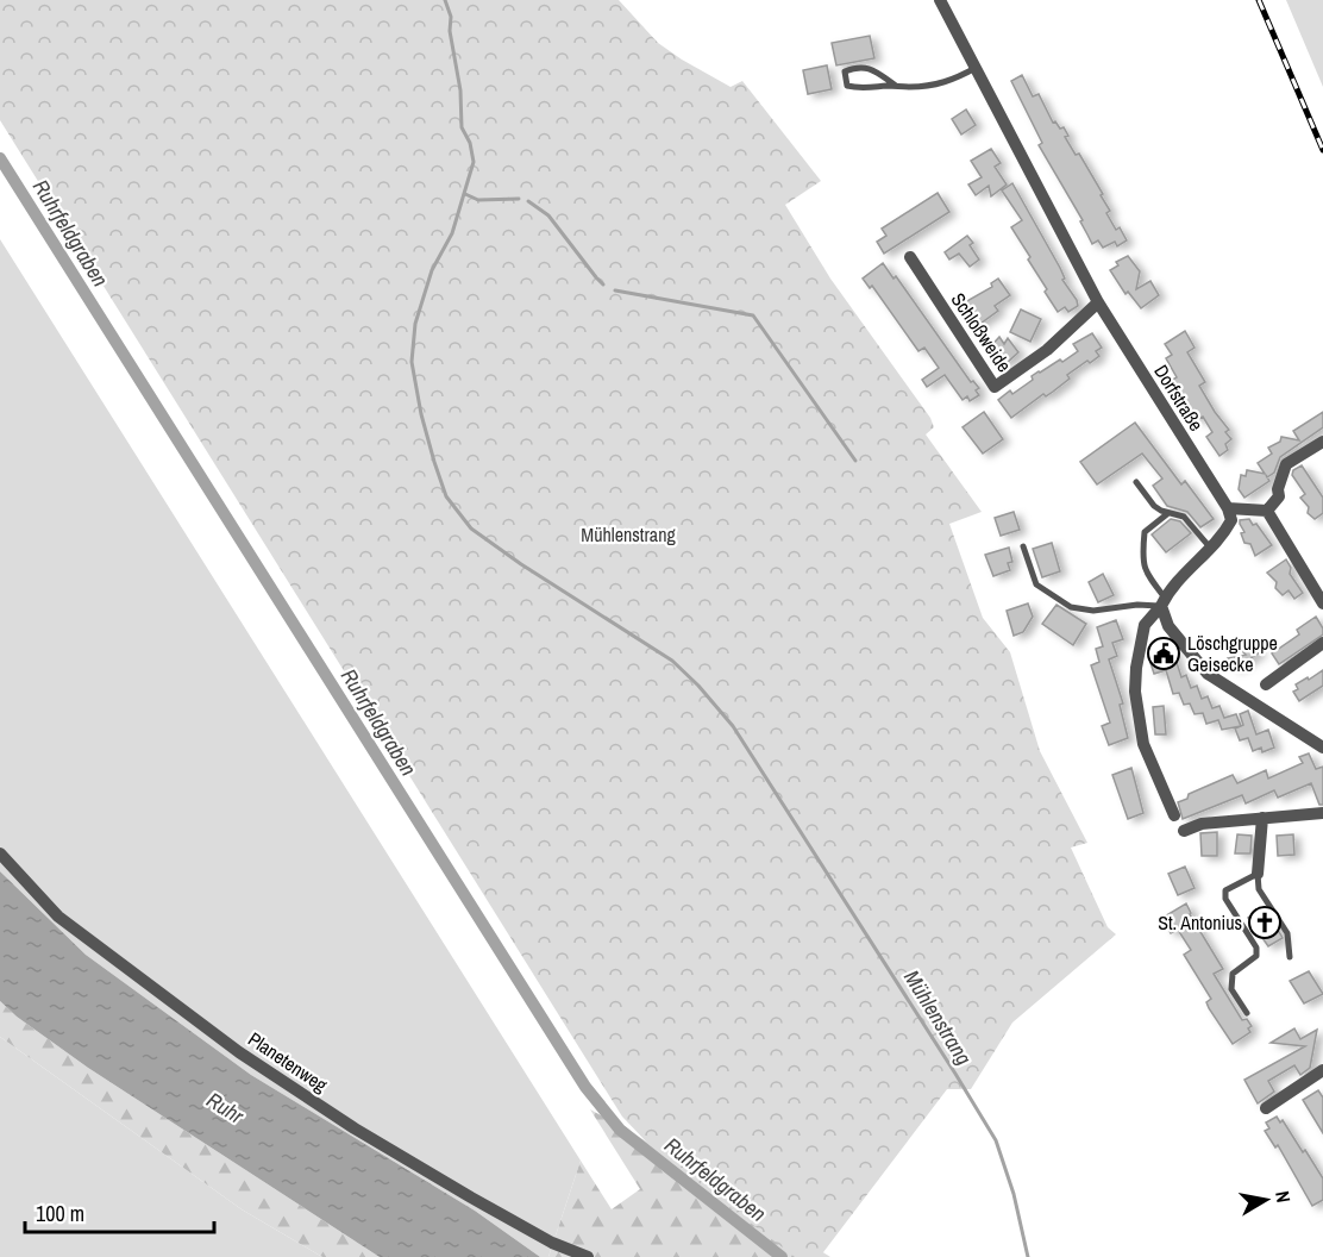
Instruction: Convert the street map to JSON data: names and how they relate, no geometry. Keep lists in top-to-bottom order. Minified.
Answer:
{"streets":{"street":["Schloßweide","Dorfstraße","Planetenweg"]},"crossings":[["Schloßweide","Dorfstraße"]],"water":["Ruhrfeldgraben","Mühlenstrang","Ruhr"],"parks":["Mühlenstrang"],"places":{"public building":["Löschgruppe Geisecke"],"church":["St. Antonius"]},"scale_bar":"100 m","north":"right"}
